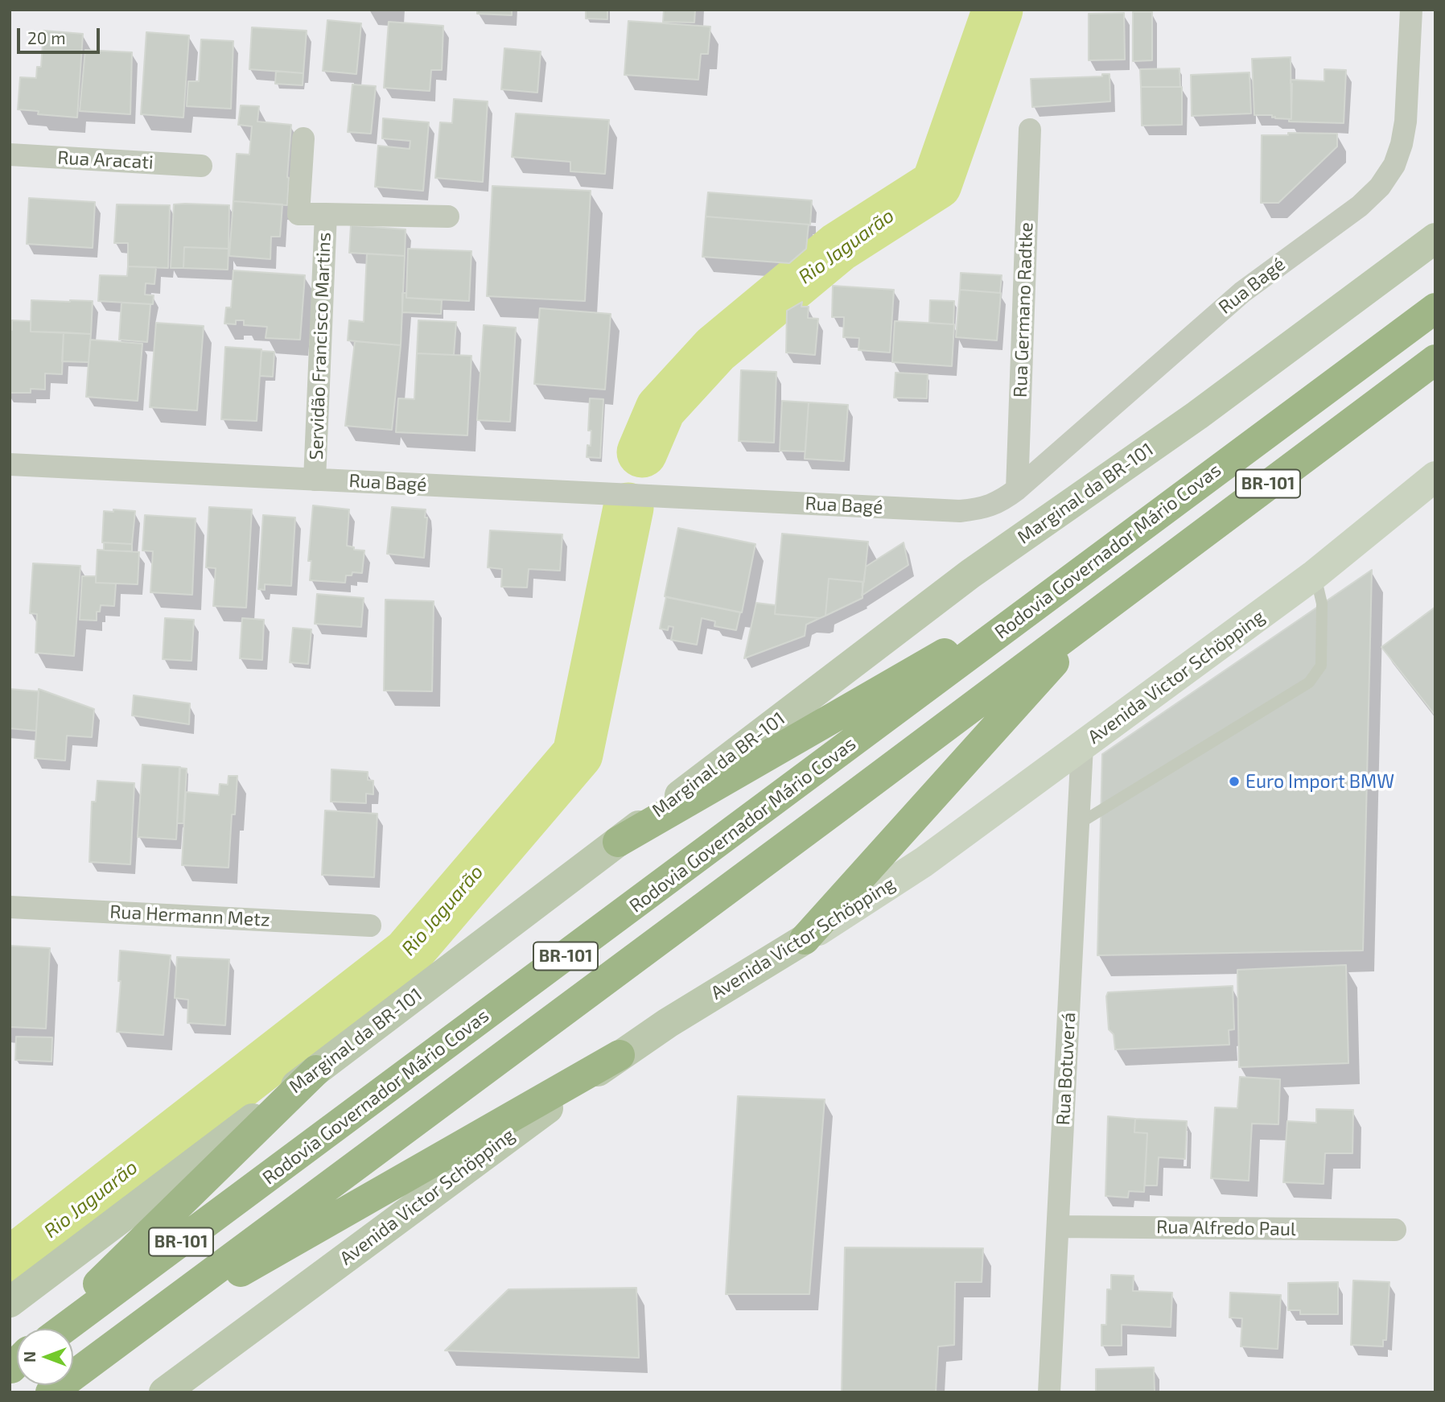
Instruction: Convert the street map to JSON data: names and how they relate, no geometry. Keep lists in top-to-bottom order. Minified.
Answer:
{"streets":{"highway":["BR-101","Rodovia Governador Mário Covas"],"main road":["Marginal da BR-101","Avenida Victor Schöpping"],"street":["Rua Aracati","Rua Bagé","Rua Germano Radtke","Servidão Francisco Martins","Rua Hermann Metz","Rua Botuverá","Rua Alfredo Paul"]},"crossings":[["Rua Bagé","Rua Germano Radtke"],["Rua Bagé","Servidão Francisco Martins"],["Avenida Victor Schöpping","Rua Botuverá"],["Rua Botuverá","Rua Alfredo Paul"]],"water":["Rio Jaguarão"],"places":["Euro Import BMW"],"scale_bar":"20 m","north":"left"}
